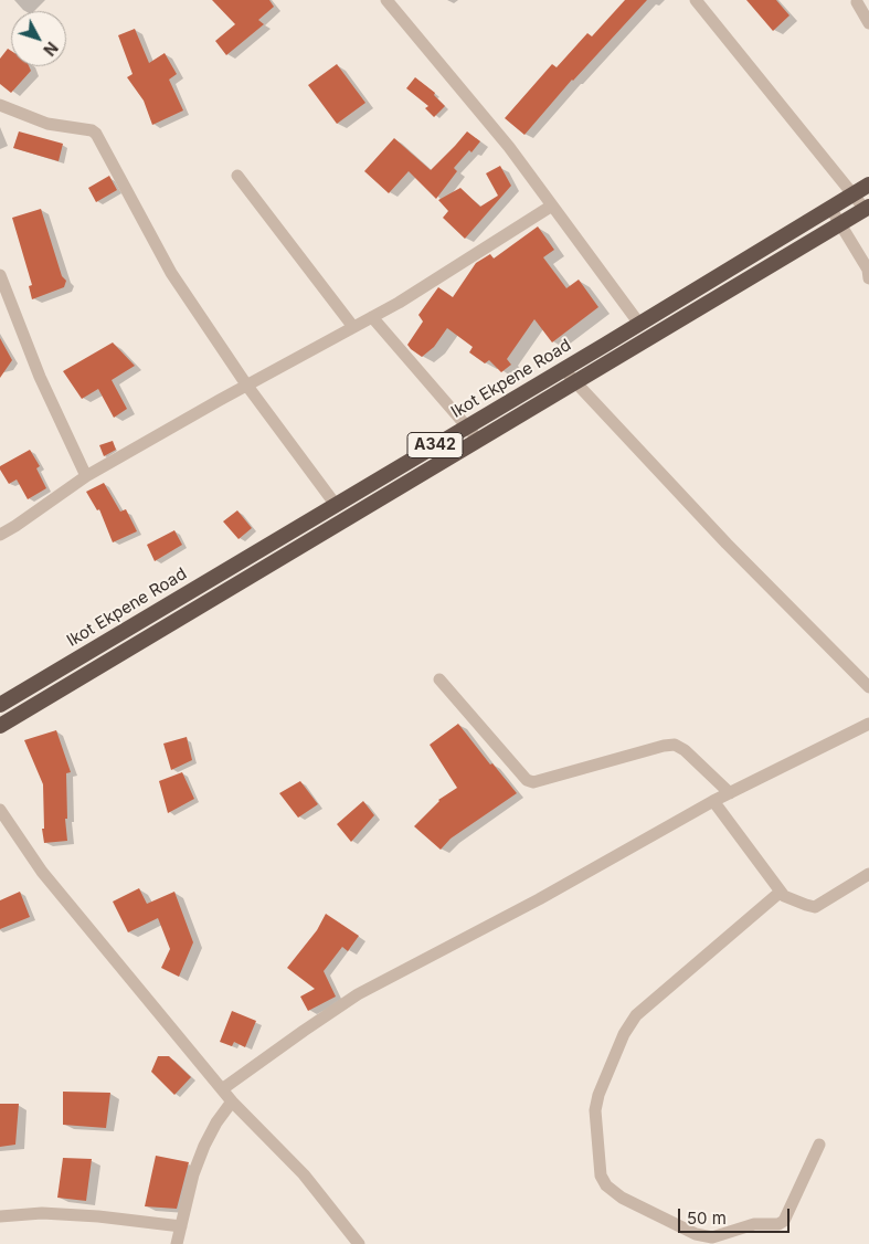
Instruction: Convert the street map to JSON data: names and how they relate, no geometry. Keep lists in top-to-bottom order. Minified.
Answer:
{"streets":{"highway":["Ikot Ekpene Road","A342"]},"scale_bar":"50 m","north":"bottom right"}
